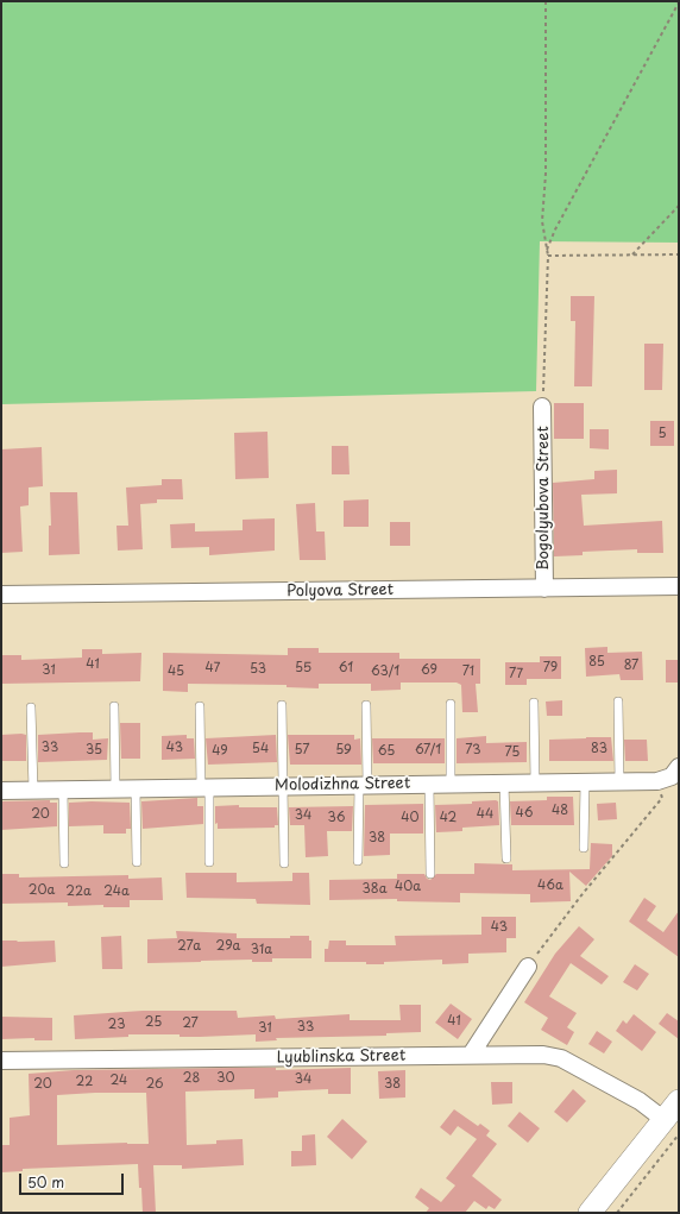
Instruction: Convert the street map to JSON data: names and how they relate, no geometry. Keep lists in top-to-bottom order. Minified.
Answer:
{"streets":{"street":["Bogolyubova Street","Polyova Street","Molodizhna Street","Lyublinska Street"]},"crossings":[["Bogolyubova Street","Polyova Street"]],"house_numbers":["5","85","41","87","47","55","61","79","53","31","69","45","63/1","71","77","33","43","54","83","35","57","59","67/1","73","49","65","75","48","46","20","44","34","36","40","42","38","46а","40а","38а","20а","22а","24а","43","27а","29а","31а","41","25","27","23","33","31","28","30","34","24","22","20","26","38"],"scale_bar":"50 m"}
